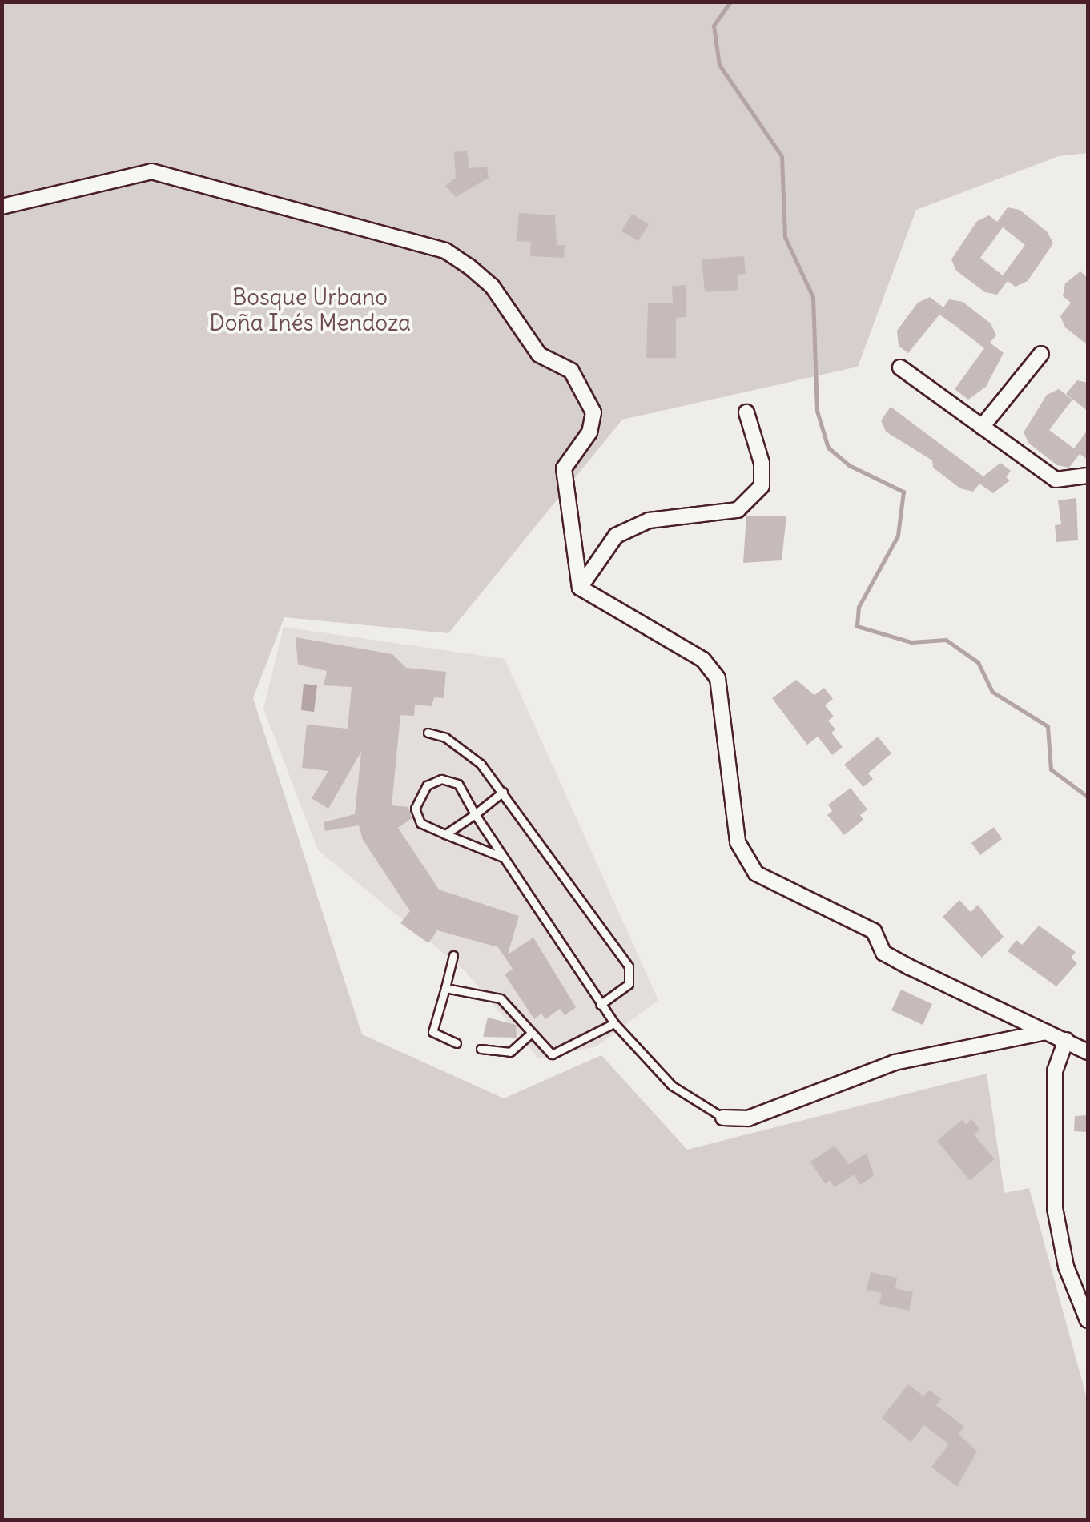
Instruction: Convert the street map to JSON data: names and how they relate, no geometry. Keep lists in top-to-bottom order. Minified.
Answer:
{"parks":["Bosque Urbano Doña Inés Mendoza"]}
